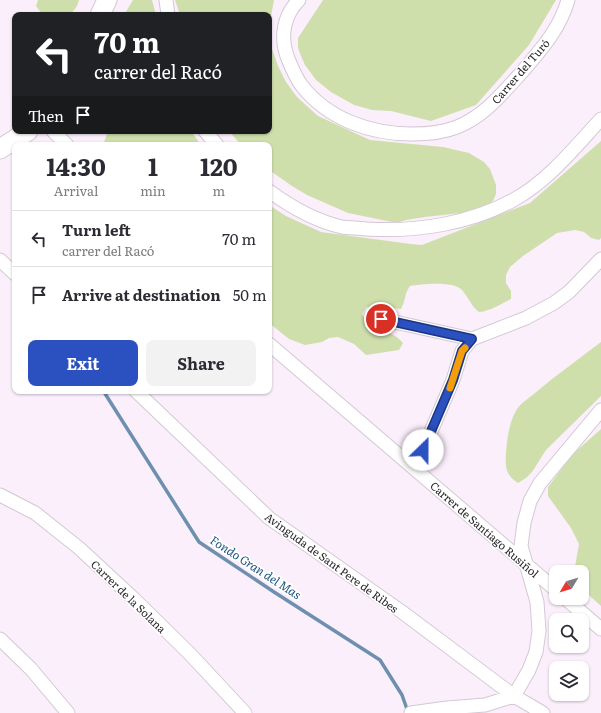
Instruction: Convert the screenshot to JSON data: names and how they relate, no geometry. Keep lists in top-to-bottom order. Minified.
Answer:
{"streets":{"street":["Carrer del Turó","Carrer de Santiago Rusiñol","Avinguda de Sant Pere de Ribes","Carrer de la Solana"]},"water":["Fondo Gran del Mas"],"north":"bottom left","page":{"turn":["70 m","carrer del Racó"],"then":"Then","eta":["14:30","Arrival","1","min","120","m"],"list":[{"name":"Turn left","note":"carrer del Racó","value":"70 m"},{"name":"Arrive at destination","value":"50 m"}],"buttons":["Exit","Share"]}}
